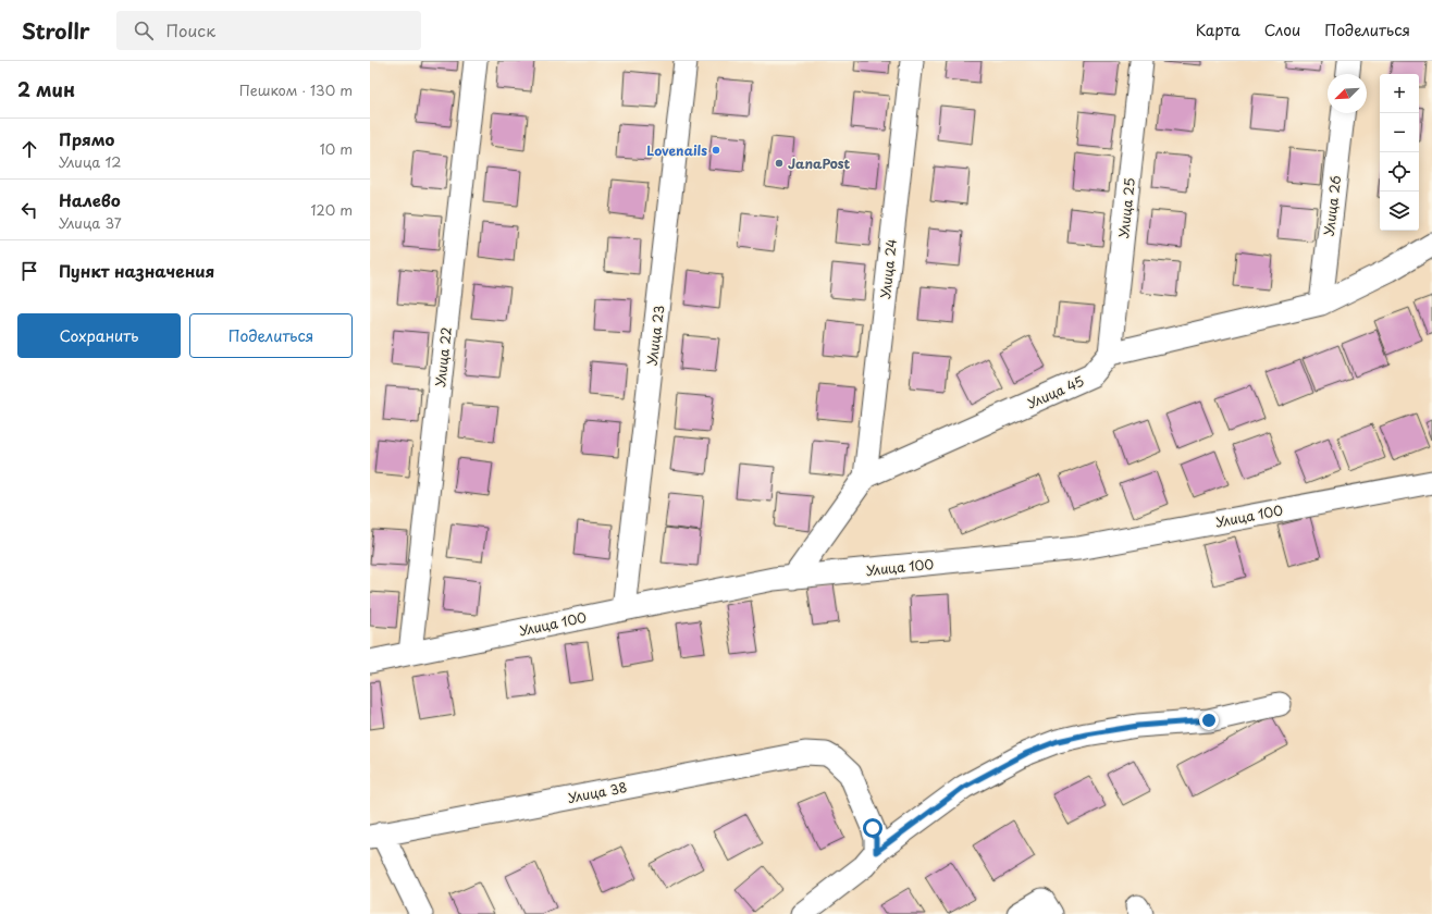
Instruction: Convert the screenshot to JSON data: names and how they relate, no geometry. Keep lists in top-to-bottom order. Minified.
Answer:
{"streets":{"street":["Улица 26","Улица 25","Улица 24","Улица 23","Улица 22","Улица 45","Улица 100","Улица 38"]},"crossings":[["Улица 25","Улица 45"],["Улица 24","Улица 45"],["Улица 23","Улица 100"],["Улица 22","Улица 100"]],"places":["Lovenails","JanaPost"],"north":"bottom left","page":{"header":"Strollr","search":"Поиск","nav":["Карта","Слои","Поделиться"],"heading":["2 мин","Пешком · 130 m"],"map_buttons":["+","−"],"list":[["Прямо","Улица 12","10 m"],["Налево","Улица 37","120 m"],"Пункт назначения"],"buttons":["Сохранить","Поделиться"]}}
